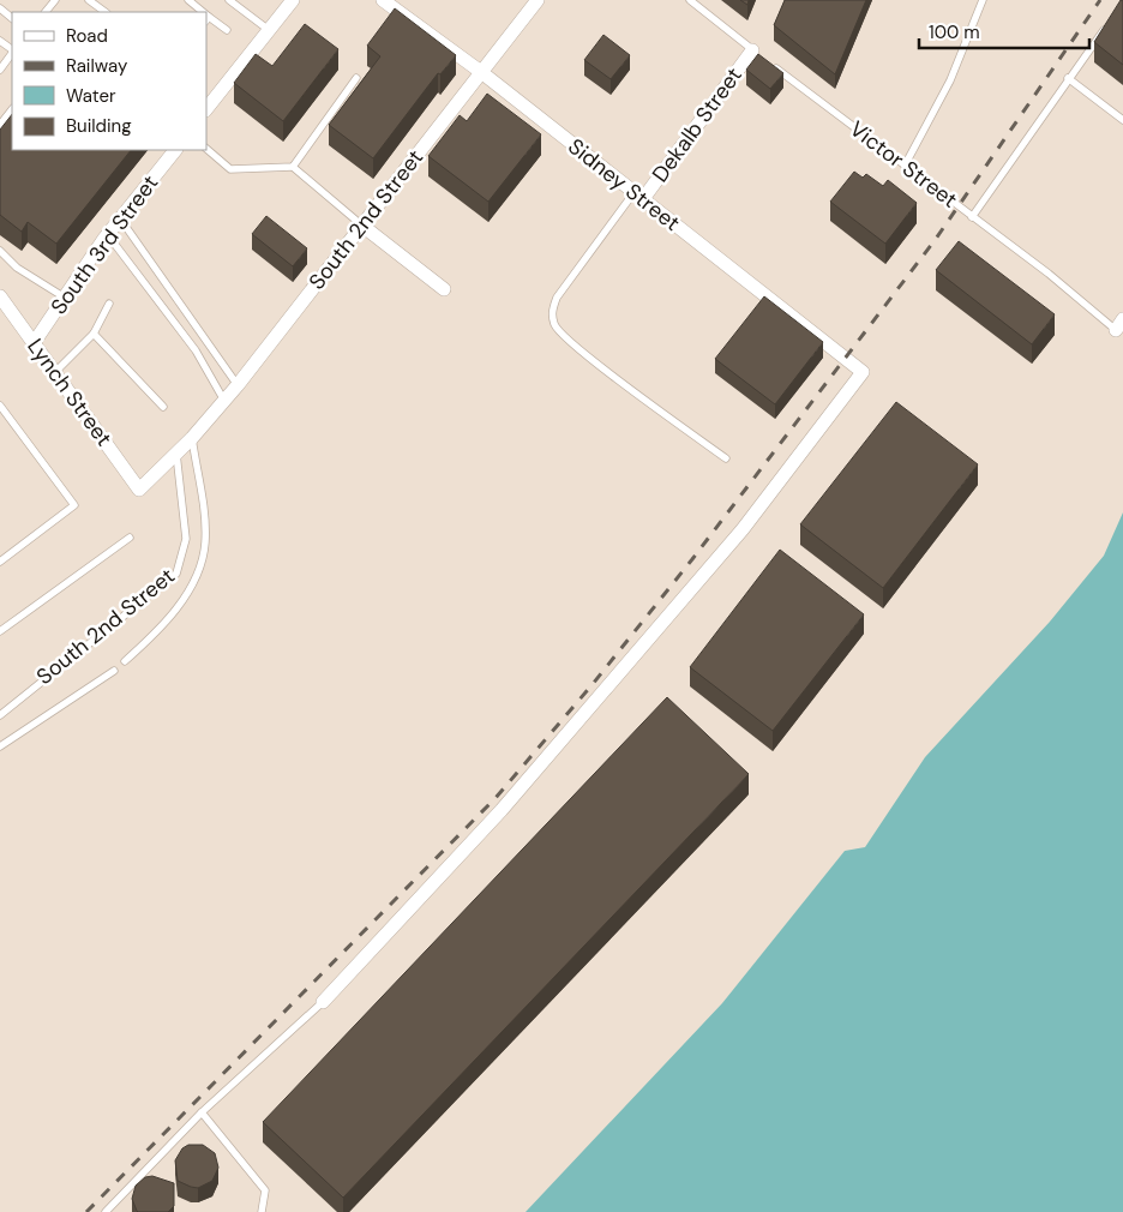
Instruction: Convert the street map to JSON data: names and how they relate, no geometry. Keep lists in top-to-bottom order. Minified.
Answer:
{"streets":{"street":["Dekalb Street","Sidney Street","South 2nd Street","South 3rd Street","Lynch Street"],"lane":["Victor Street"]},"crossings":[["Dekalb Street","Sidney Street"],["Sidney Street","South 2nd Street"],["South 2nd Street","Lynch Street"],["South 3rd Street","Lynch Street"]],"legend":["Road","Railway","Water","Building"],"scale_bar":"100 m"}
